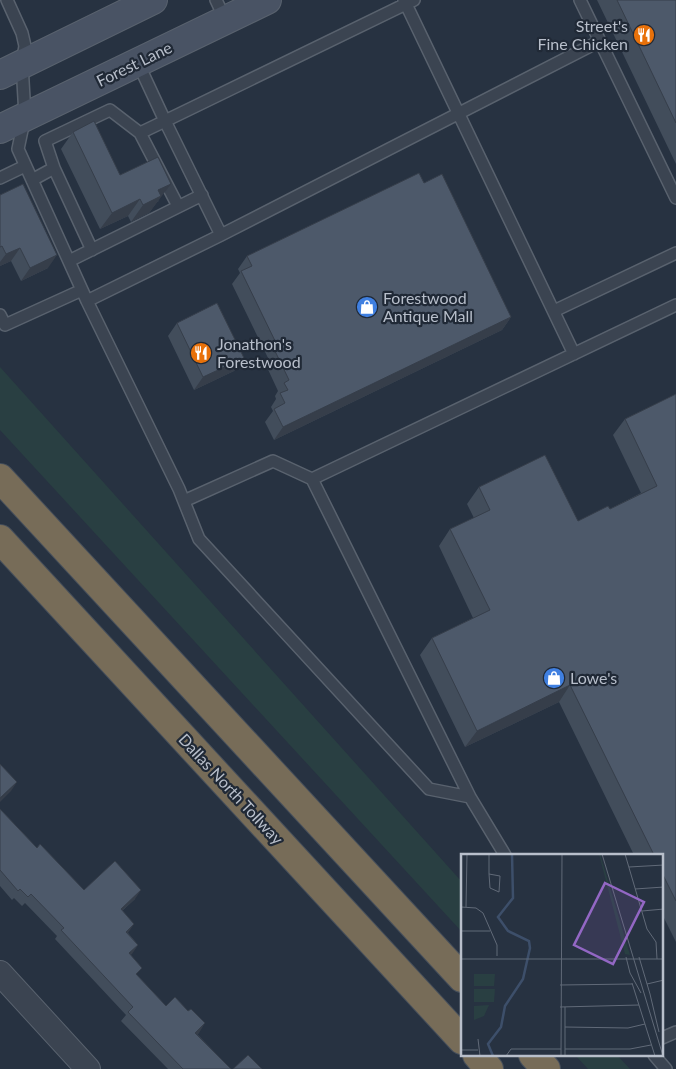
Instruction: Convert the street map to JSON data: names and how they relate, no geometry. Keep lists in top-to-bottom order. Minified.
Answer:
{"streets":{"highway":["Dallas North Tollway"],"main road":["Forest Lane"]},"places":{"restaurant":["Street's Fine Chicken","Jonathon's Forestwood"],"shop":["Forestwood Antique Mall","Lowe's"]}}
